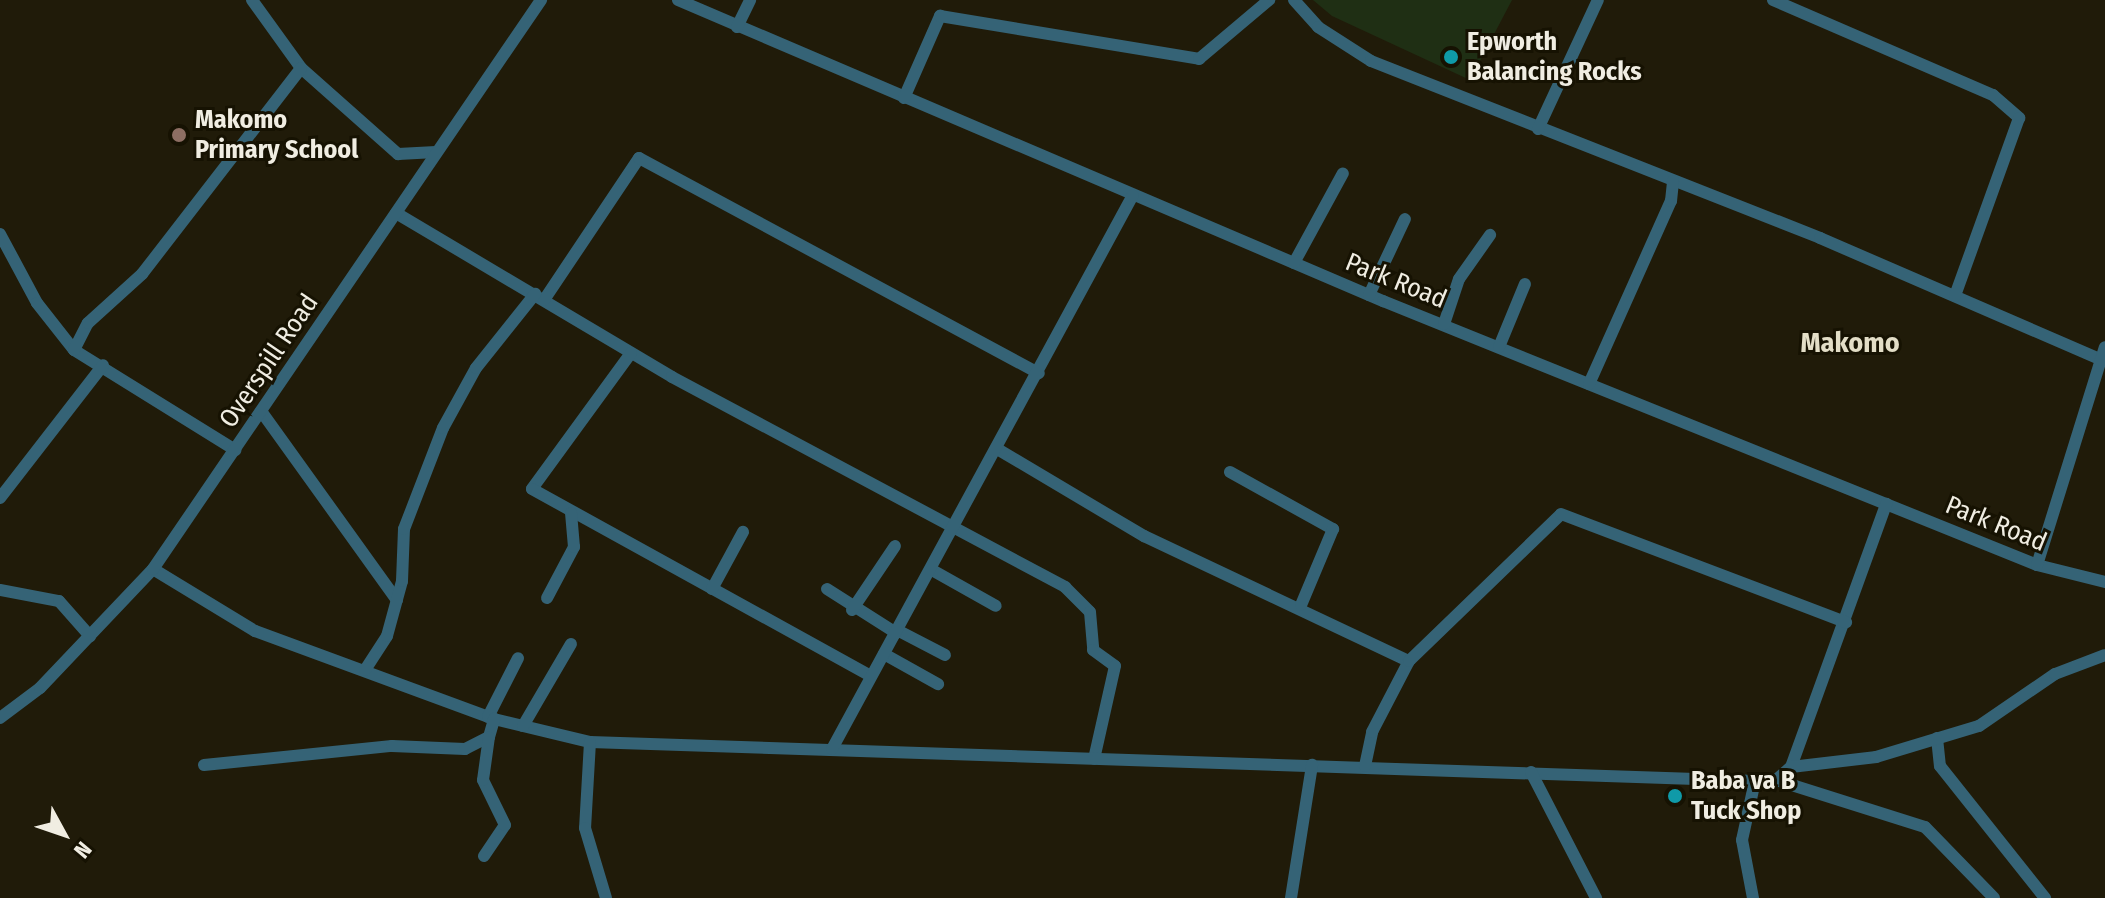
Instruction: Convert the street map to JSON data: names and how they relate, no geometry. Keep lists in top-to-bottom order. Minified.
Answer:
{"streets":{"street":["Park Road","Overspill Road"]},"districts":["Makomo"],"places":["Epworth Balancing Rocks","Makomo Primary School","Baba va B Tuck Shop"],"north":"bottom right"}
